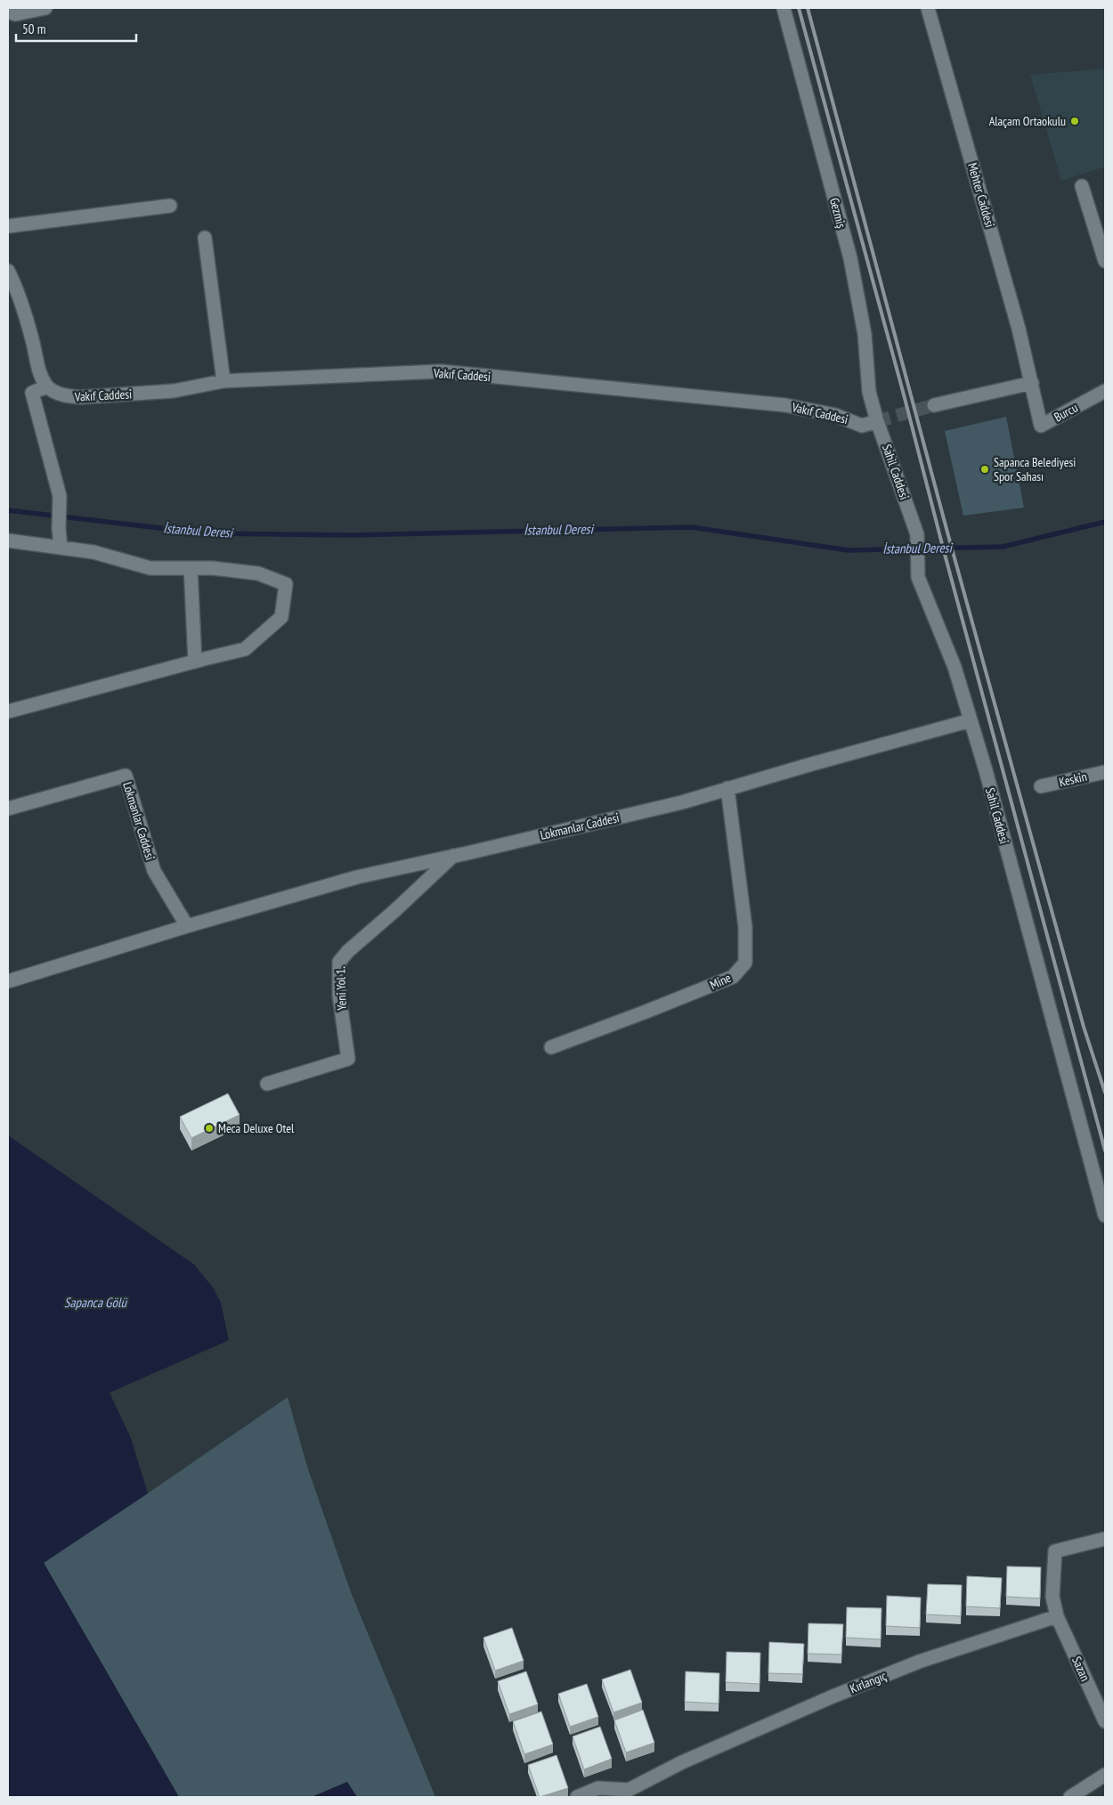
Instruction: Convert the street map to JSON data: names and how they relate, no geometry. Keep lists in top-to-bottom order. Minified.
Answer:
{"streets":{"street":["Mehter Caddesi","Gezmiş","Vakıf Caddesi","Burcu","Sahil Caddesi","Keskin","Lokmanlar Caddesi","Mine","Yeni Yol 1.","Sazan","Kırlangıç"]},"crossings":[["Mehter Caddesi","Burcu"],["Gezmiş","Vakıf Caddesi"],["Gezmiş","Sahil Caddesi"],["Vakıf Caddesi","Sahil Caddesi"],["Sahil Caddesi","Lokmanlar Caddesi"],["Lokmanlar Caddesi","Mine"],["Lokmanlar Caddesi","Yeni Yol 1."],["Sazan","Kırlangıç"]],"water":["İstanbul Deresi","Sapanca Gölü"],"places":["Alaçam Ortaokulu","Sapanca Belediyesi Spor Sahası","Meca Deluxe Otel"],"scale_bar":"50 m"}
